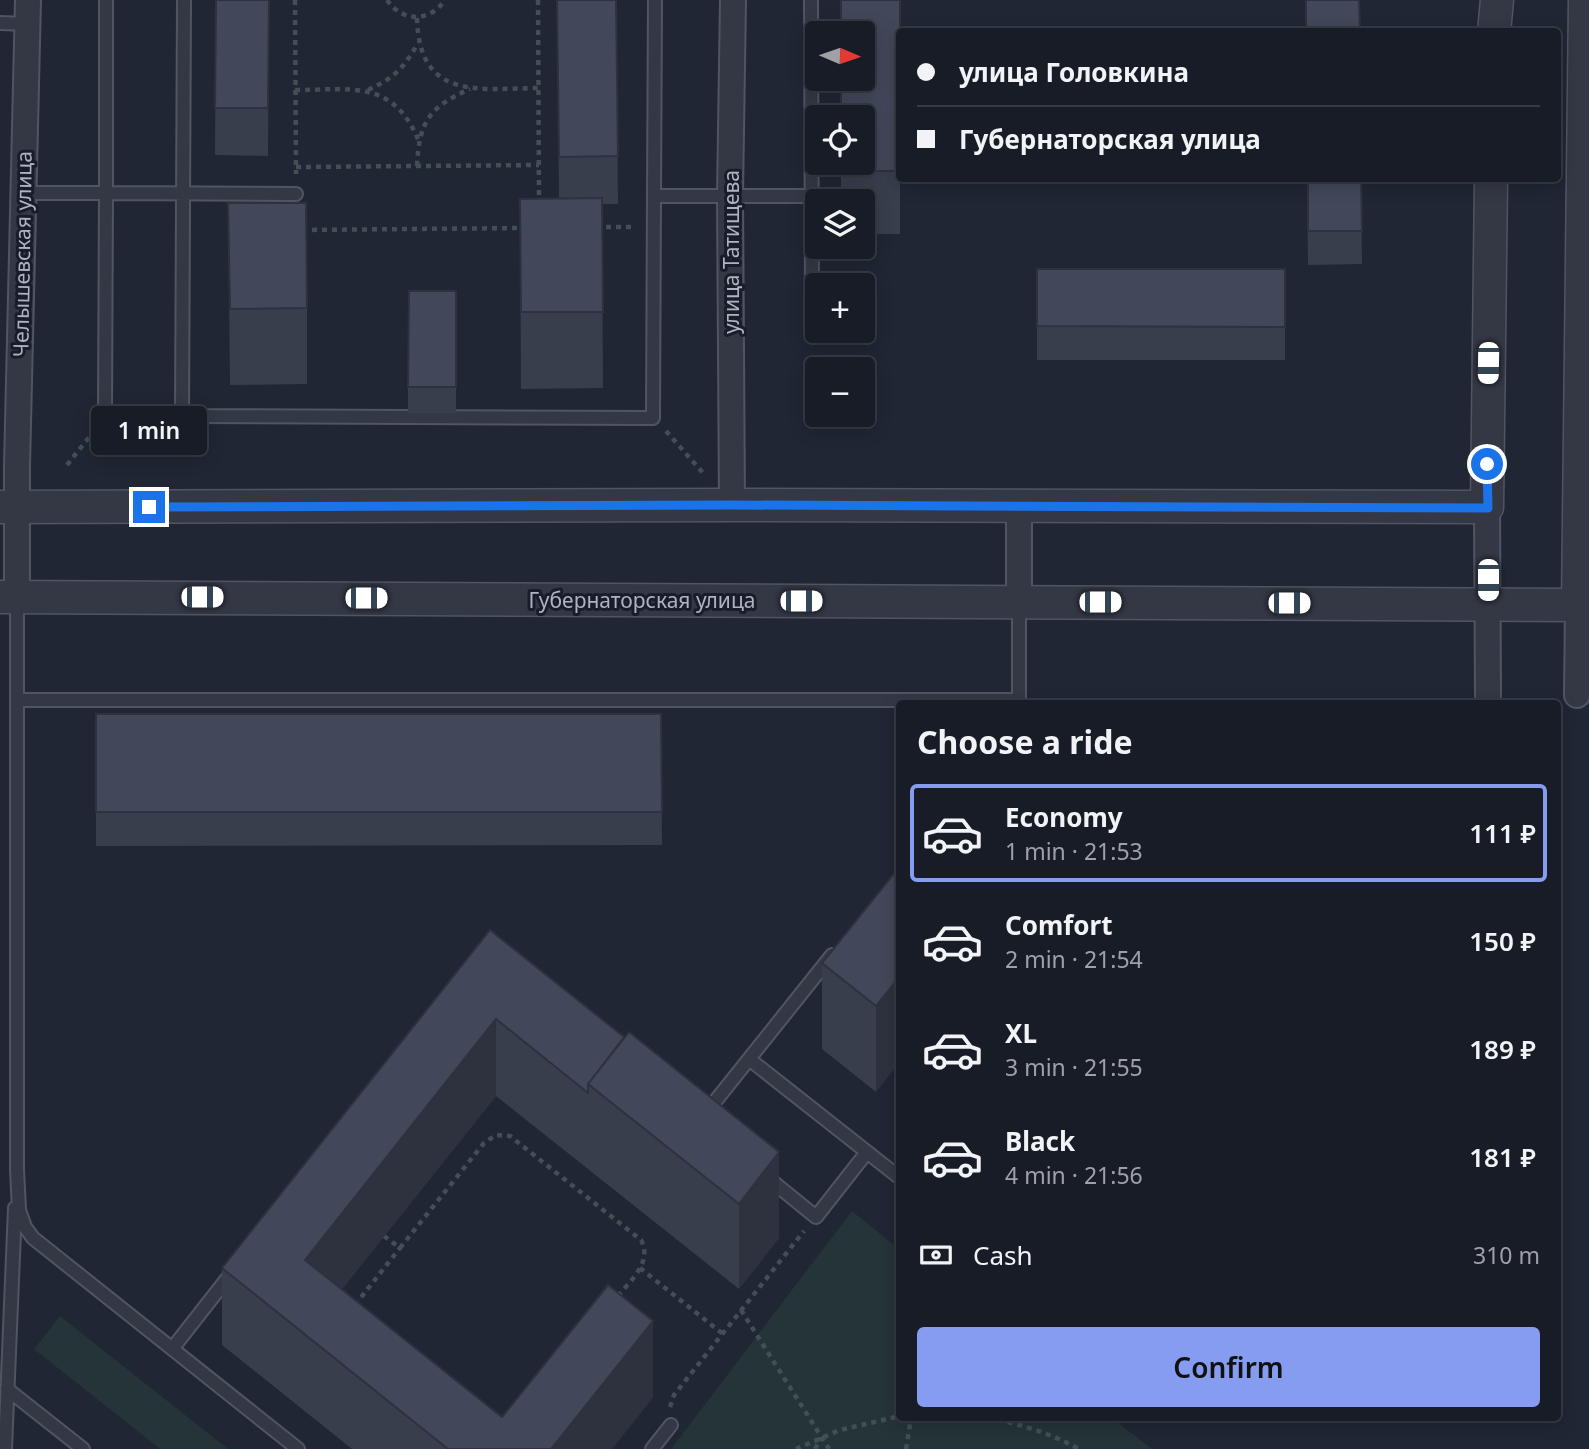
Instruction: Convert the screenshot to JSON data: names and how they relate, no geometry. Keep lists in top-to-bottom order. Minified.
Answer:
{"streets":{"street":["улица Татищева","Челышевская улица","Губернаторская улица"]},"crossings":[["Челышевская улица","Губернаторская улица"]],"north":"right","page":{"map_buttons":["+","−"],"banner":["улица Головкина","Губернаторская улица"],"bubble":"1 min","heading":"Choose a ride","list":[{"name":"Economy","note":"1 min · 21:53","value":"111 ₽"},{"name":"Comfort","note":"2 min · 21:54","value":"150 ₽"},{"name":"XL","note":"3 min · 21:55","value":"189 ₽"},{"name":"Black","note":"4 min · 21:56","value":"181 ₽"}],"pay":["Cash","310 m"],"buttons":"Confirm"}}
